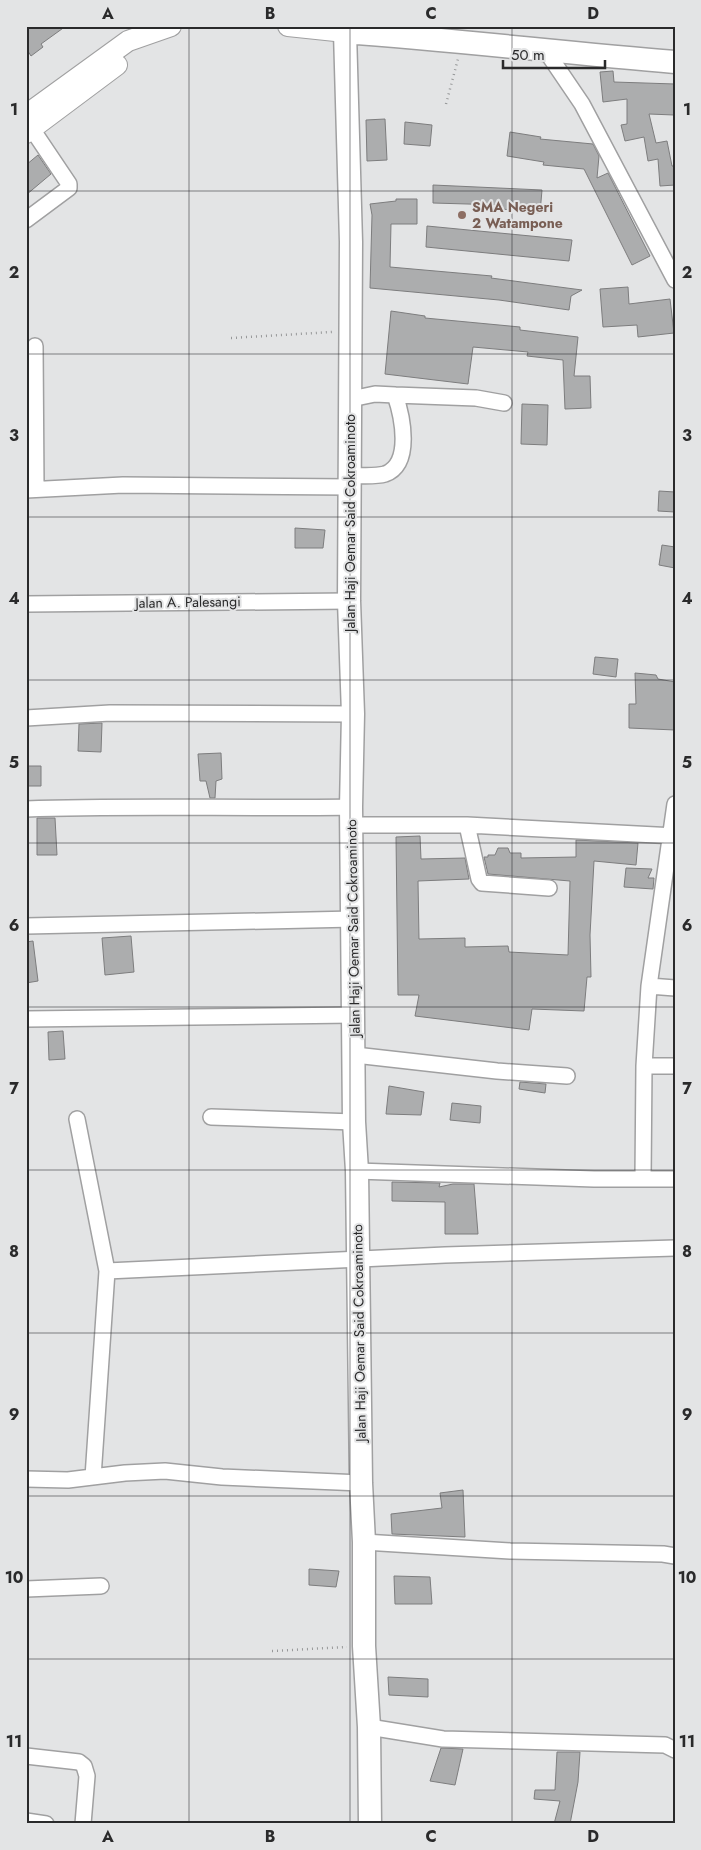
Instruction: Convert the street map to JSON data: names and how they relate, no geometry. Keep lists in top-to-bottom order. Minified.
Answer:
{"streets":{"highway":["Jalan Haji Oemar Said Cokroaminoto"],"street":["Jalan A. Palesangi"]},"crossings":[["Jalan Haji Oemar Said Cokroaminoto","Jalan A. Palesangi"]],"places":["SMA Negeri 2 Watampone"],"scale_bar":"50 m","grid":{"columns":["A","B","C","D"],"rows":["1","2","3","4","5","6","7","8","9","10","11"]}}
